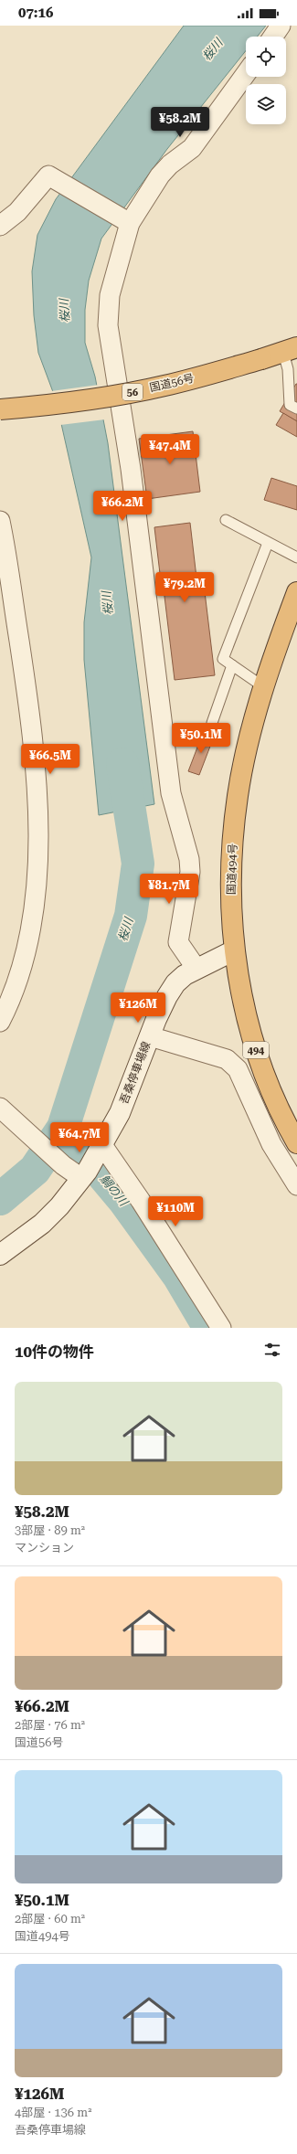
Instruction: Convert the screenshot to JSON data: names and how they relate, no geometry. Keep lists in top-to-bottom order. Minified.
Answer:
{"streets":{"highway":["国道56号","56","国道494号","494"],"main road":["吾桑停車場線"]},"crossings":[["国道494号","吾桑停車場線"]],"water":["桜川","鯛の川"],"page":{"status":"07:16","price":["¥58.2M","¥47.4M","¥66.2M","¥79.2M","¥50.1M","¥66.5M","¥81.7M","¥126M","¥64.7M","¥110M"],"heading":"10件の物件","list":[{"name":"¥58.2M","note":"3部屋 · 89 m² · マンション"},{"name":"¥66.2M","note":"2部屋 · 76 m² · 国道56号"},{"name":"¥50.1M","note":"2部屋 · 60 m² · 国道494号"},{"name":"¥126M","note":"4部屋 · 136 m² · 吾桑停車場線"}]}}
